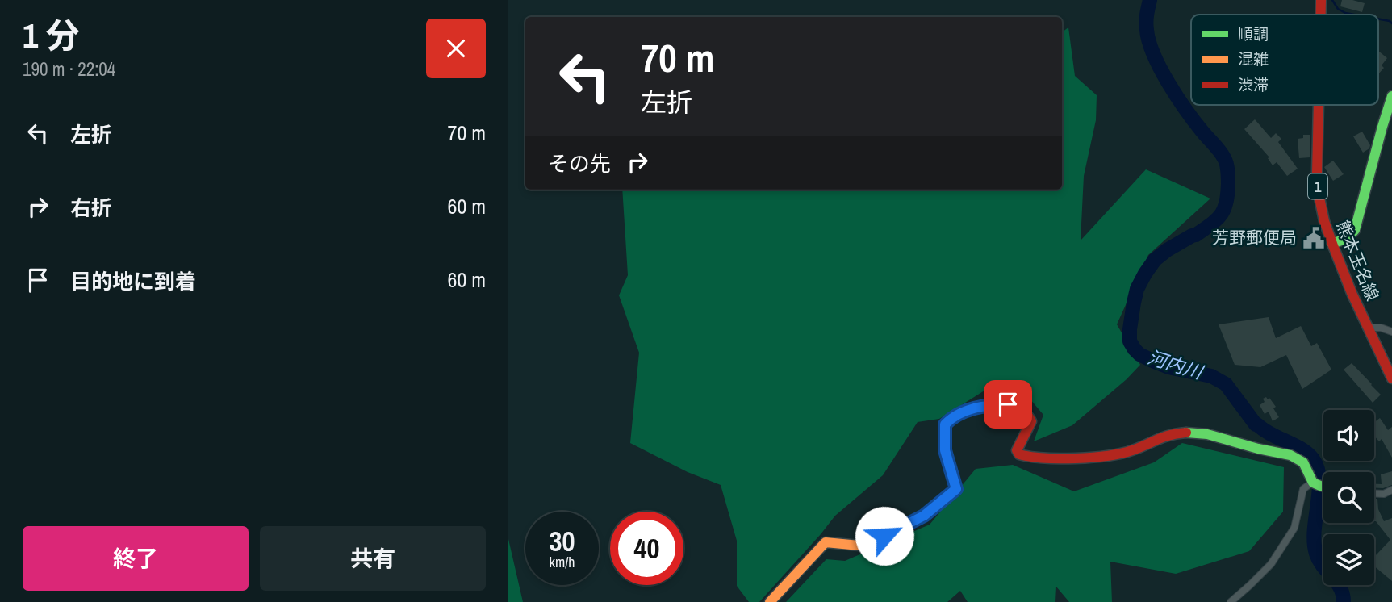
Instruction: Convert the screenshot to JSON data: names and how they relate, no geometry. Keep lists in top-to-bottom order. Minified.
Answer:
{"streets":{"street":["1","熊本玉名線"]},"water":["河内川"],"places":{"public building":["芳野郵便局"]},"legend":["順調","混雑","渋滞"],"page":{"heading":["1 分","190 m · 22:04"],"turn":["70 m","左折"],"list":[{"name":"左折","value":"70 m"},{"name":"右折","value":"60 m"},{"name":"目的地に到着","value":"60 m"}],"then":"その先","speed":"30 km/h","limit":"40","buttons":["終了","共有"]}}
